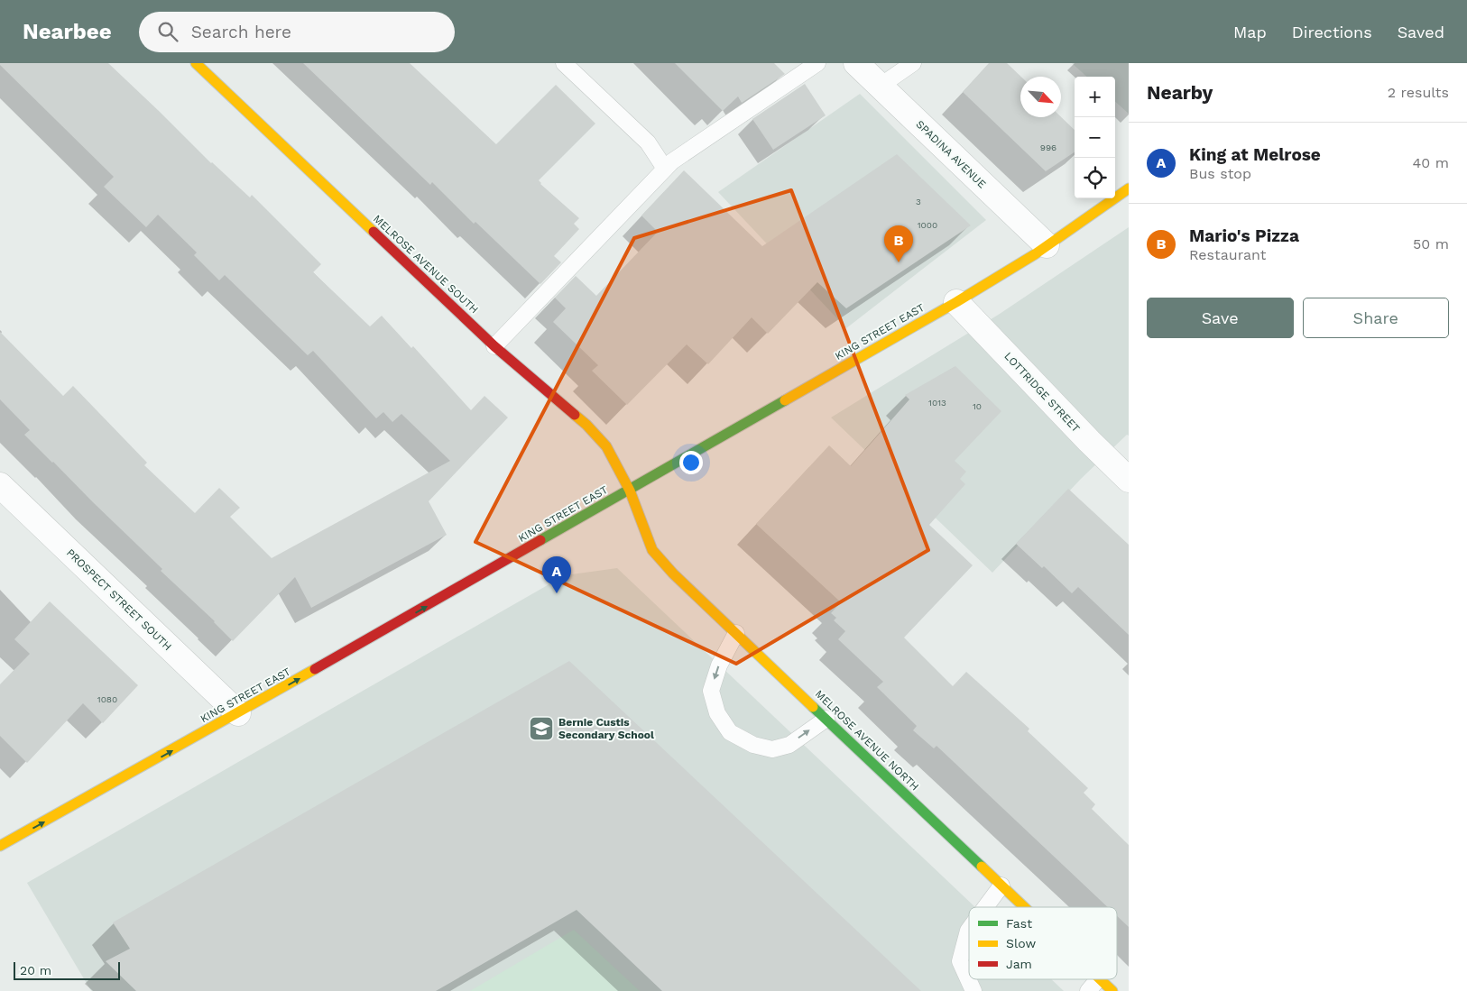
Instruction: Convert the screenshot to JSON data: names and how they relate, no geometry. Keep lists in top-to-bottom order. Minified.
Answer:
{"streets":{"street":["SPADINA AVENUE","MELROSE AVENUE SOUTH","KING STREET EAST","LOTTRIDGE STREET","PROSPECT STREET SOUTH","MELROSE AVENUE NORTH"]},"crossings":[["SPADINA AVENUE","KING STREET EAST"],["MELROSE AVENUE SOUTH","KING STREET EAST"],["MELROSE AVENUE SOUTH","MELROSE AVENUE NORTH"],["KING STREET EAST","LOTTRIDGE STREET"],["KING STREET EAST","PROSPECT STREET SOUTH"],["KING STREET EAST","MELROSE AVENUE NORTH"]],"one_way":["KING STREET EAST"],"places":{"school or university":["Bernie Custis Secondary School"]},"house_numbers":["996","3","1000","1013","10","1080"],"legend":["Fast","Slow","Jam"],"scale_bar":"20 m","north":"bottom right","page":{"header":"Nearbee","search":"Search here","nav":["Map","Directions","Saved"],"heading":["Nearby","2 results"],"map_buttons":["+","−"],"list":[{"mark":"A","name":"King at Melrose","note":"Bus stop","value":"40 m"},{"mark":"B","name":"Mario's Pizza","note":"Restaurant","value":"50 m"}],"pins":["B","A"],"buttons":["Save","Share"],"scale":"20 m"}}
